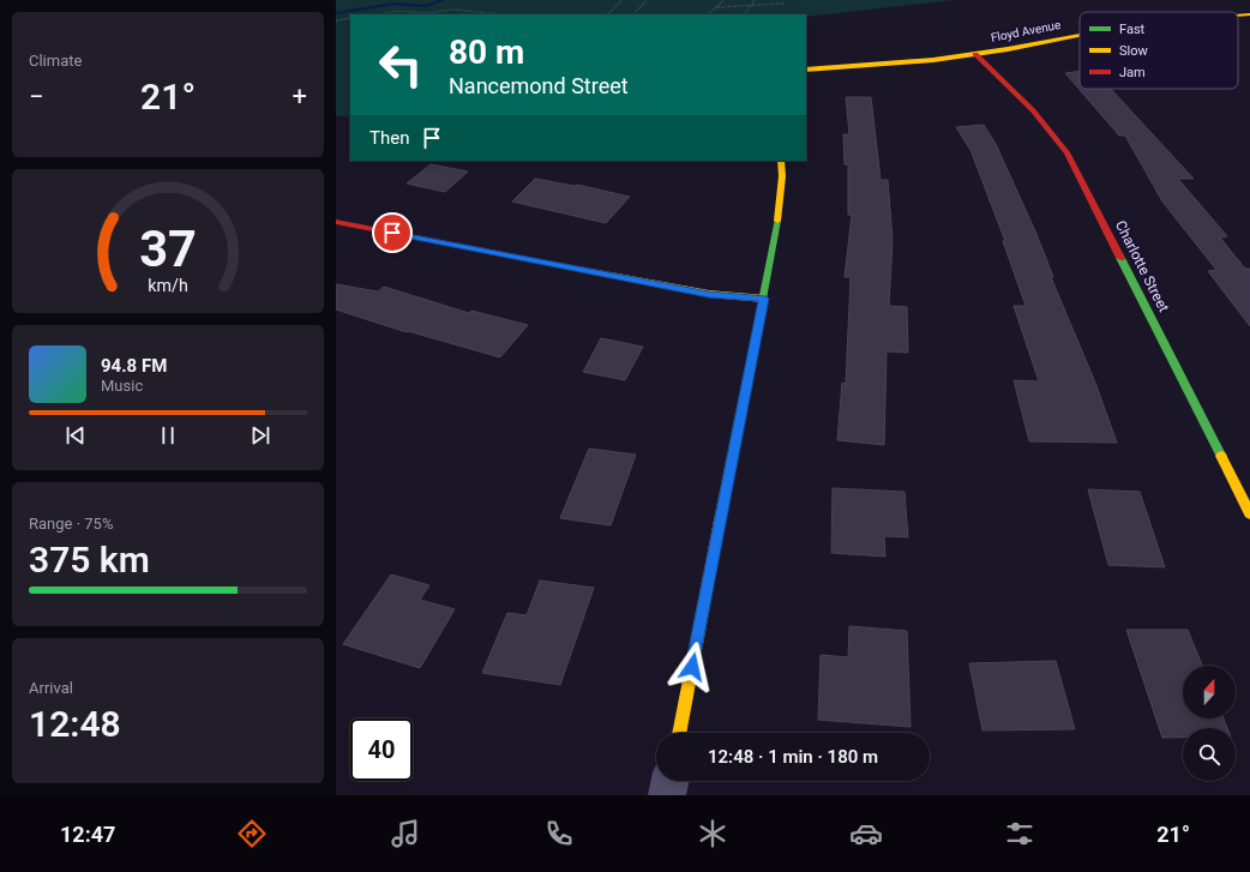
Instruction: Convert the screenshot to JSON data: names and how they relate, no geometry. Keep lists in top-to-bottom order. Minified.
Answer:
{"streets":{"street":["Floyd Avenue","Charlotte Street"]},"crossings":[["Floyd Avenue","Charlotte Street"]],"legend":["Fast","Slow","Jam"],"north":"top","page":{"tile":["Climate",["Range · 75%","375 km"],["Arrival","12:48"]],"turn":["80 m","Nancemond Street"],"heat":["−","21°","+"],"then":"Then","song":["94.8 FM","Music"],"limit":"40","trip":"12:48 · 1 min · 180 m","tabs":["12:47","21°"],"gauge":["37","km/h"]}}
